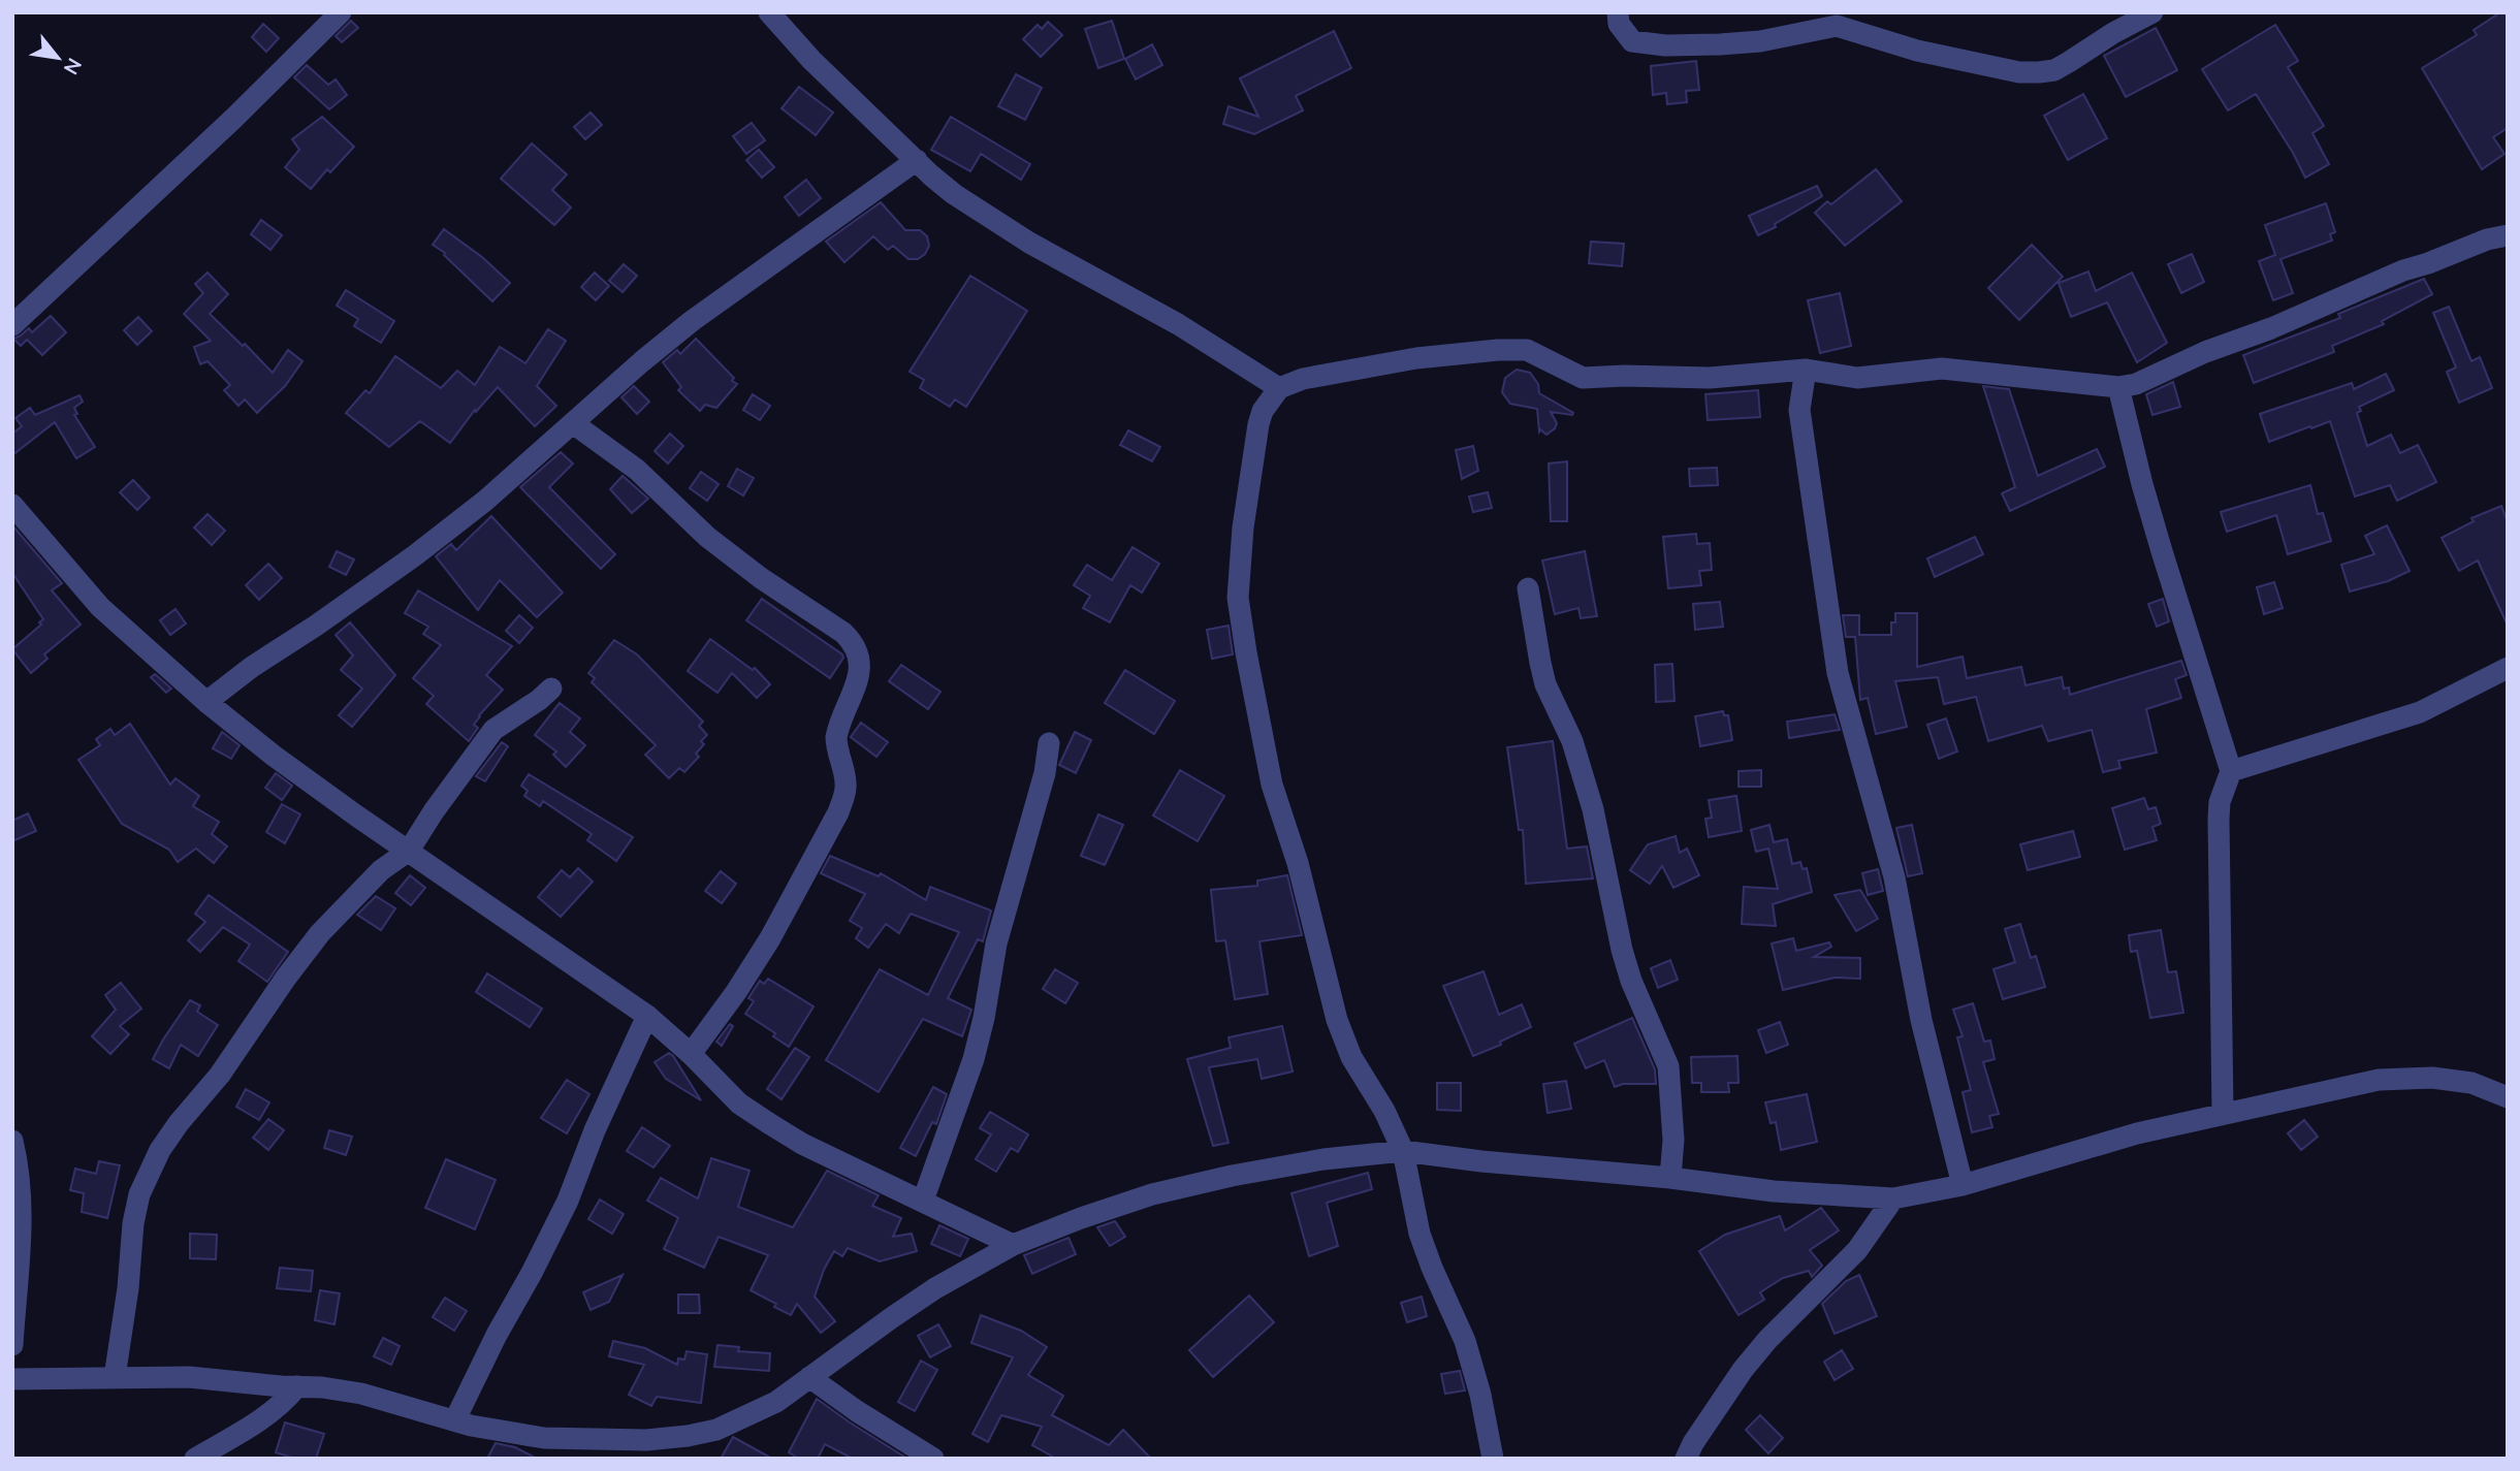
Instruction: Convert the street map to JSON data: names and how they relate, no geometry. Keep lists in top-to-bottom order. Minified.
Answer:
{"north":"bottom right"}
